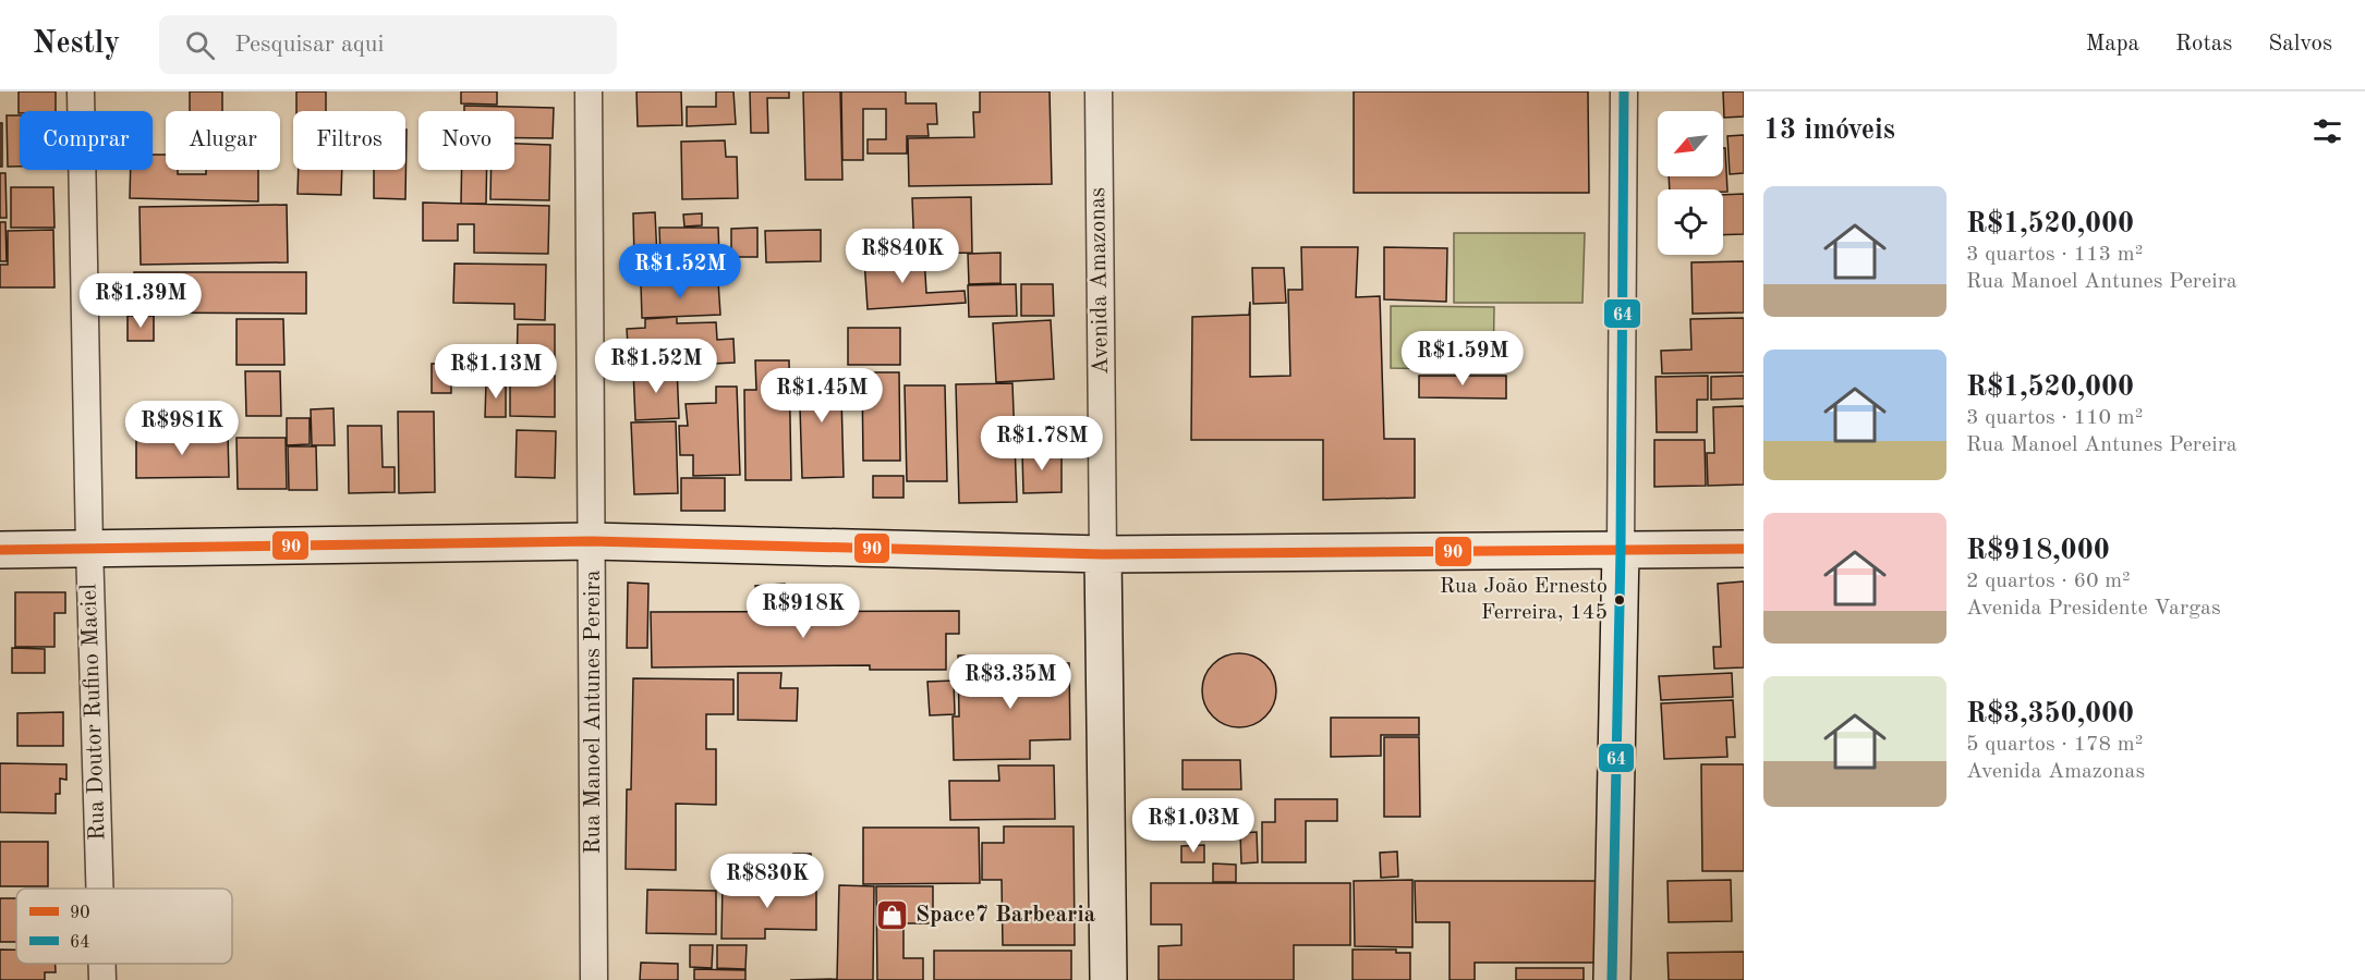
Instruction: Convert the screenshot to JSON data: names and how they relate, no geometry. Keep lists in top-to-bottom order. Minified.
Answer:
{"streets":{"street":["Avenida Amazonas","Rua Doutor Rufino Maciel","Rua Manoel Antunes Pereira"]},"places":{"other":["Rua João Ernesto Ferreira, 145"],"shop":["Space7 Barbearia"]},"lines":["transit line 64","transit line 90"],"legend":["90","64"],"north":"bottom left","page":{"header":"Nestly","search":"Pesquisar aqui","nav":["Mapa","Rotas","Salvos"],"heading":"13 imóveis","chip":["Comprar","Alugar","Filtros","Novo"],"list":[{"name":"R$1,520,000","note":"3 quartos · 113 m² · Rua Manoel Antunes Pereira"},{"name":"R$1,520,000","note":"3 quartos · 110 m² · Rua Manoel Antunes Pereira"},{"name":"R$918,000","note":"2 quartos · 60 m² · Avenida Presidente Vargas"},{"name":"R$3,350,000","note":"5 quartos · 178 m² · Avenida Amazonas"}],"price":["R$840K","R$1.52M","R$1.39M","R$1.59M","R$1.52M","R$1.13M","R$1.45M","R$981K","R$1.78M","R$918K","R$3.35M","R$1.03M","R$830K"]}}
